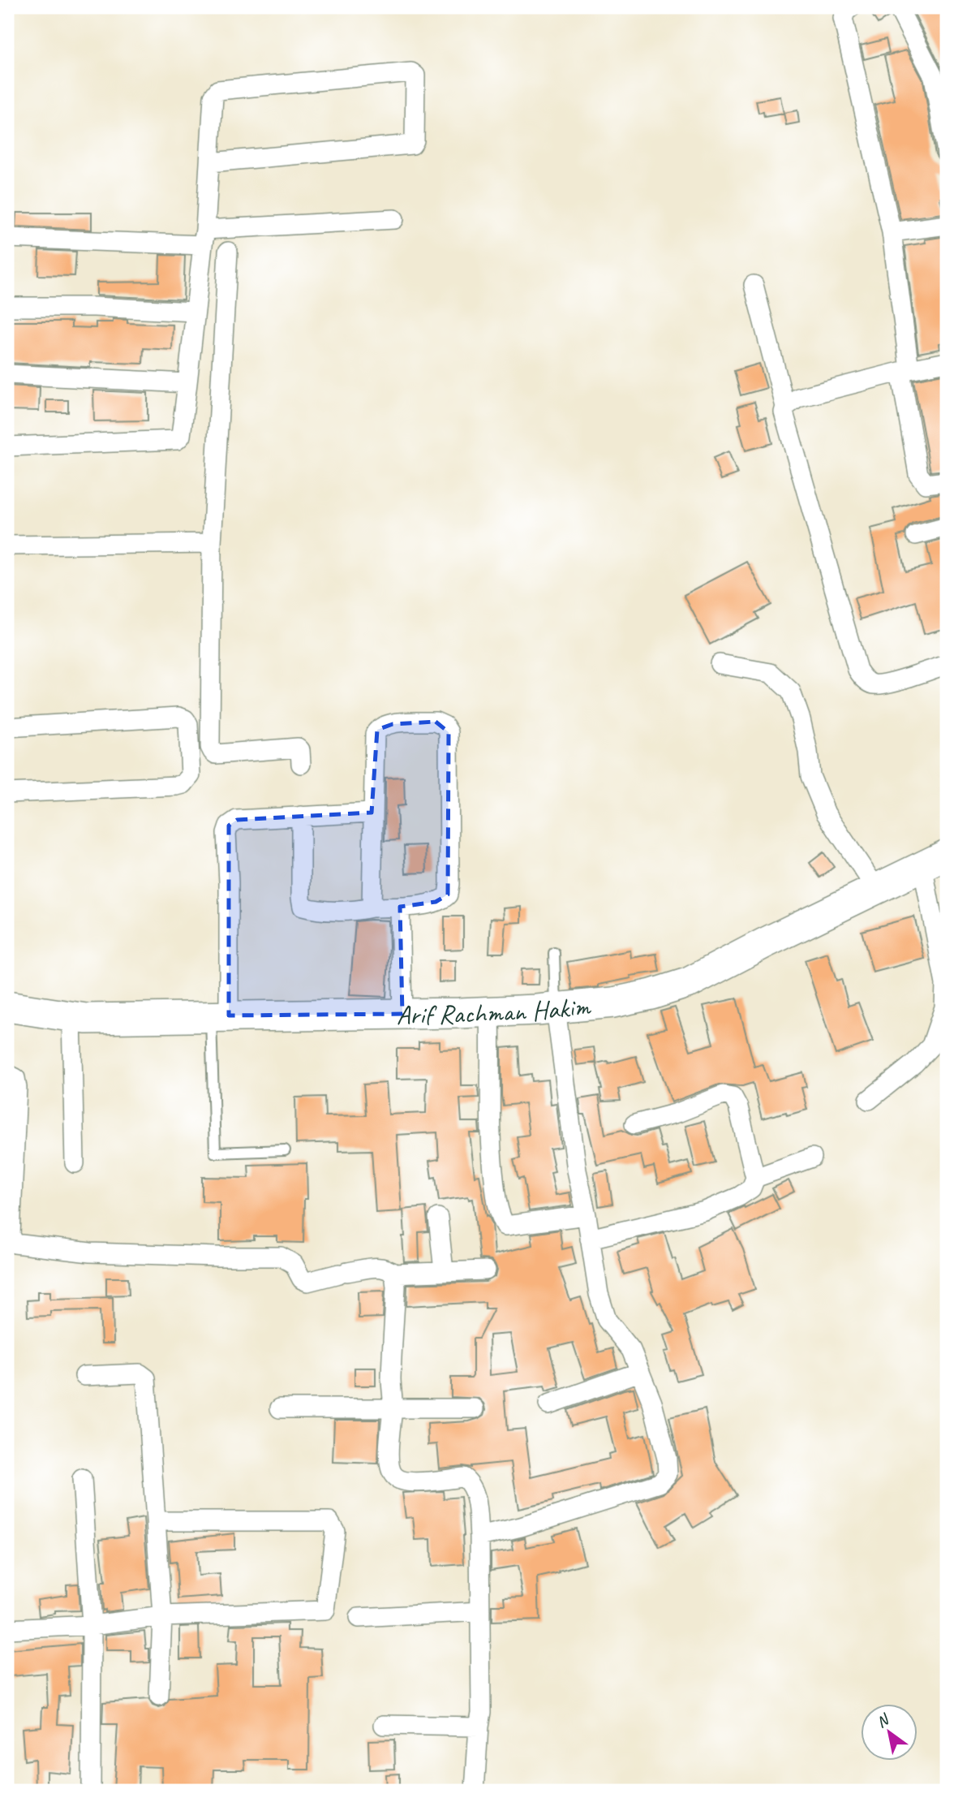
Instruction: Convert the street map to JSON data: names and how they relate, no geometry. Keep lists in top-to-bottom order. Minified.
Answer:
{"streets":{"main road":["Arif Rachman Hakim"]},"north":"top left"}
